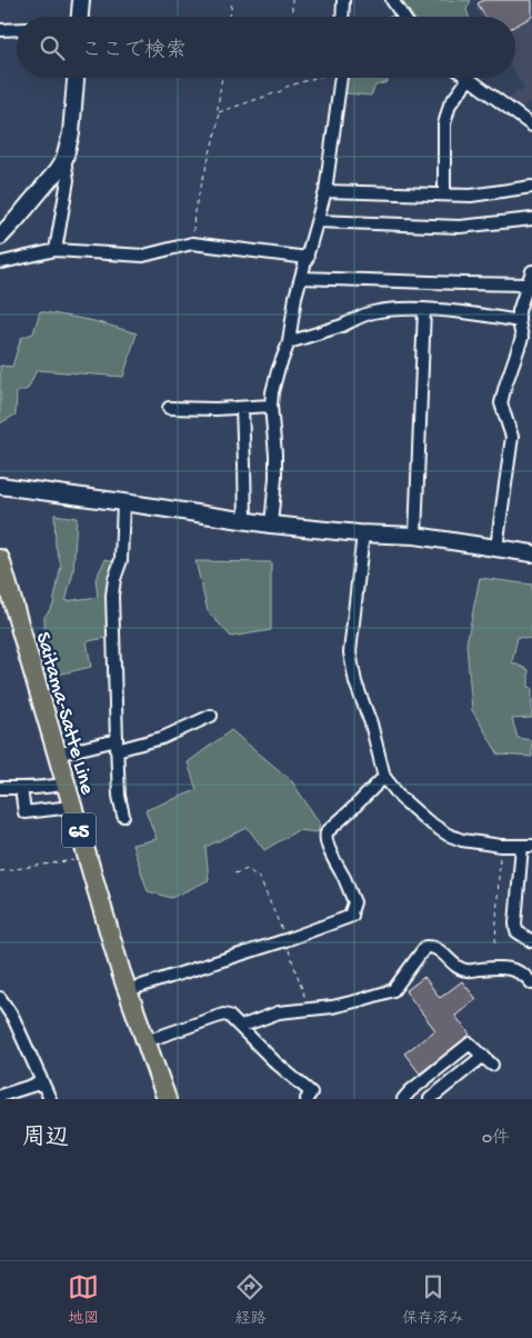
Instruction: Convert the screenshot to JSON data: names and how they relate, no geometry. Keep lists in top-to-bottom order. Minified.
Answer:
{"streets":{"main road":["Saitama-Satte Line","65"]},"page":{"search":"ここで検索","heading":["周辺","0件"],"nav":["地図","経路","保存済み"]}}
